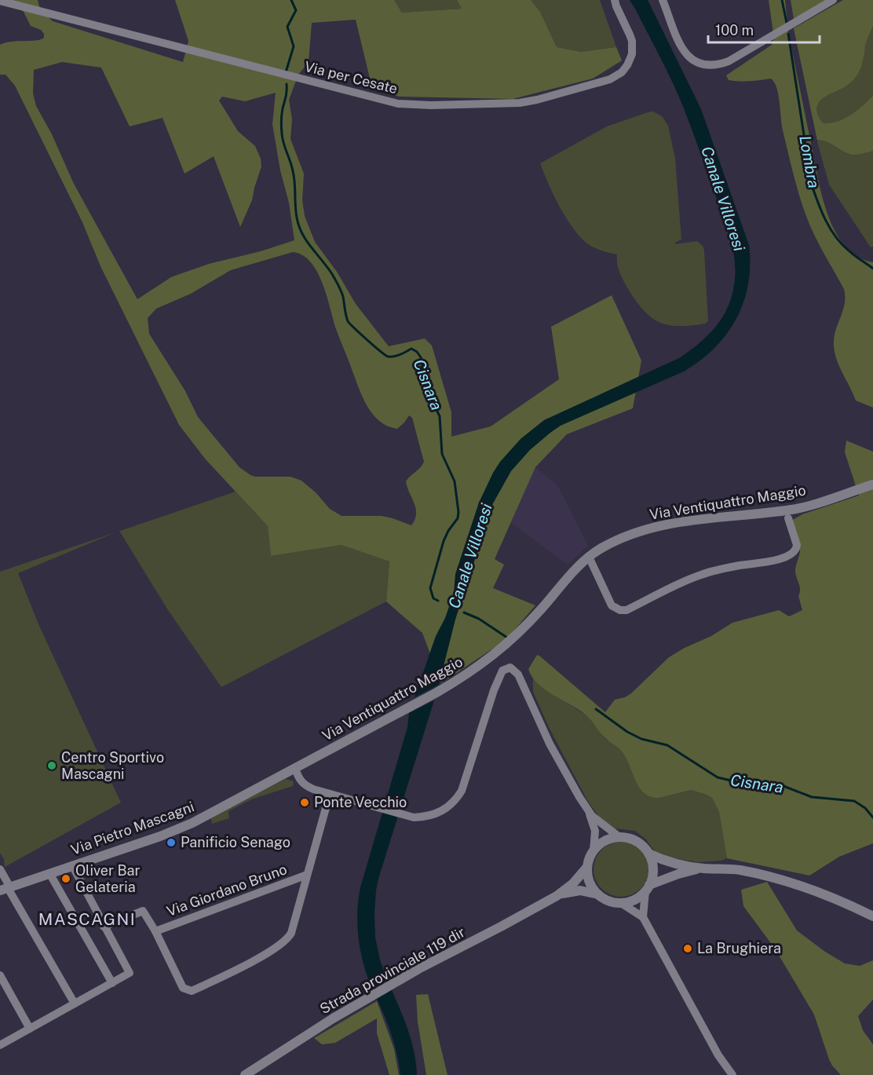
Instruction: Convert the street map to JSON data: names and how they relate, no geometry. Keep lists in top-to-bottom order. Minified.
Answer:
{"streets":{"street":["Via per Cesate","Via Ventiquattro Maggio","Via Pietro Mascagni","Via Giordano Bruno","Strada provinciale 119 dir"]},"crossings":[["Via Ventiquattro Maggio","Via Pietro Mascagni"]],"districts":["MASCAGNI"],"water":["Lombra","Canale Villoresi","Cisnara"],"places":["Centro Sportivo Mascagni","Ponte Vecchio","Panificio Senago","Oliver Bar Gelateria","La Brughiera"],"scale_bar":"100 m"}
